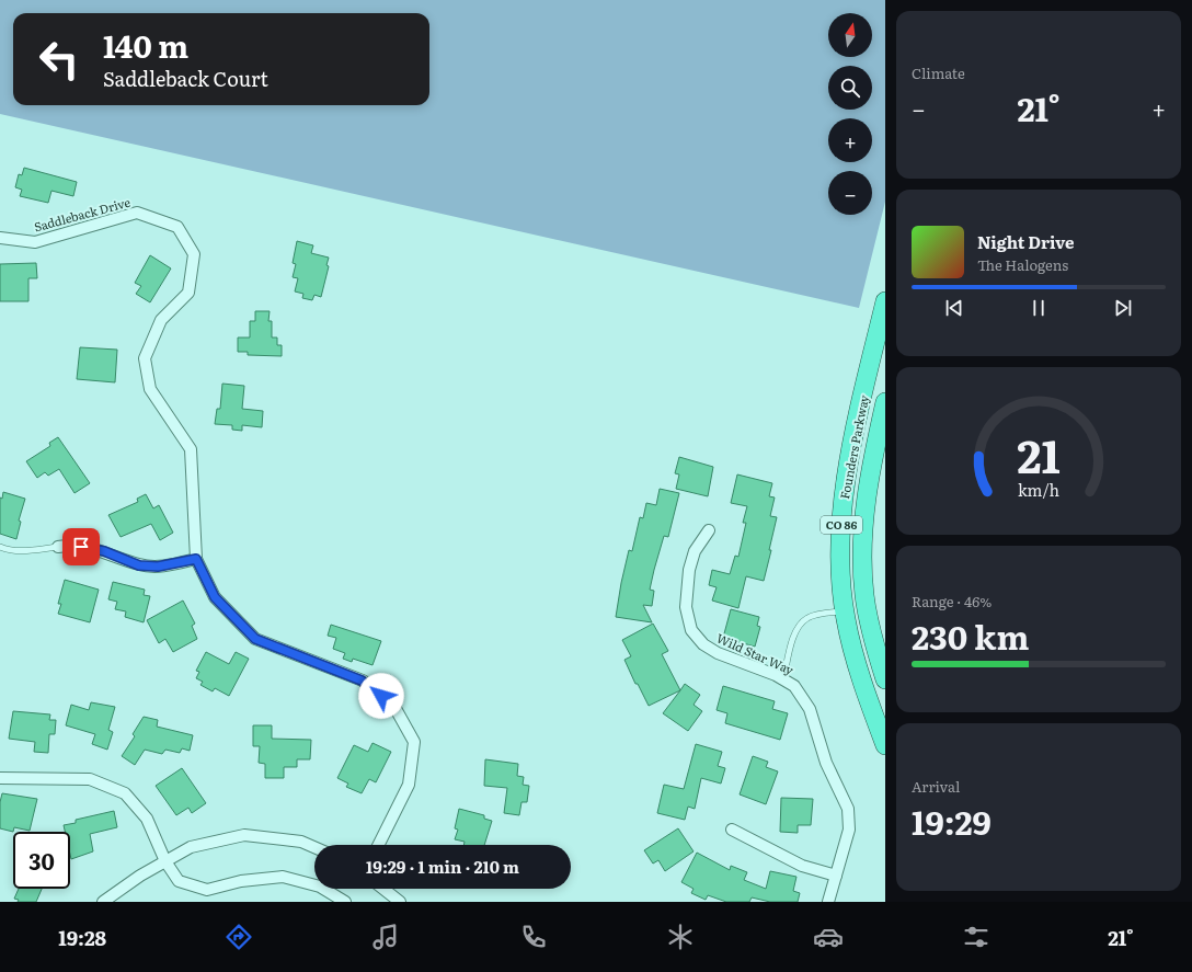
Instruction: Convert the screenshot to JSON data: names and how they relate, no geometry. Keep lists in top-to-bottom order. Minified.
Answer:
{"streets":{"highway":["Founders Parkway","CO 86"],"street":["Saddleback Drive","Wild Star Way"]},"north":"top","page":{"tile":["Climate",["Range · 46%","230 km"],["Arrival","19:29"]],"map_buttons":["+","−"],"turn":["140 m","Saddleback Court"],"heat":["−","21°","+"],"song":["Night Drive","The Halogens"],"limit":"30","trip":"19:29 · 1 min · 210 m","tabs":["19:28","21°"],"gauge":["21","km/h"]}}
